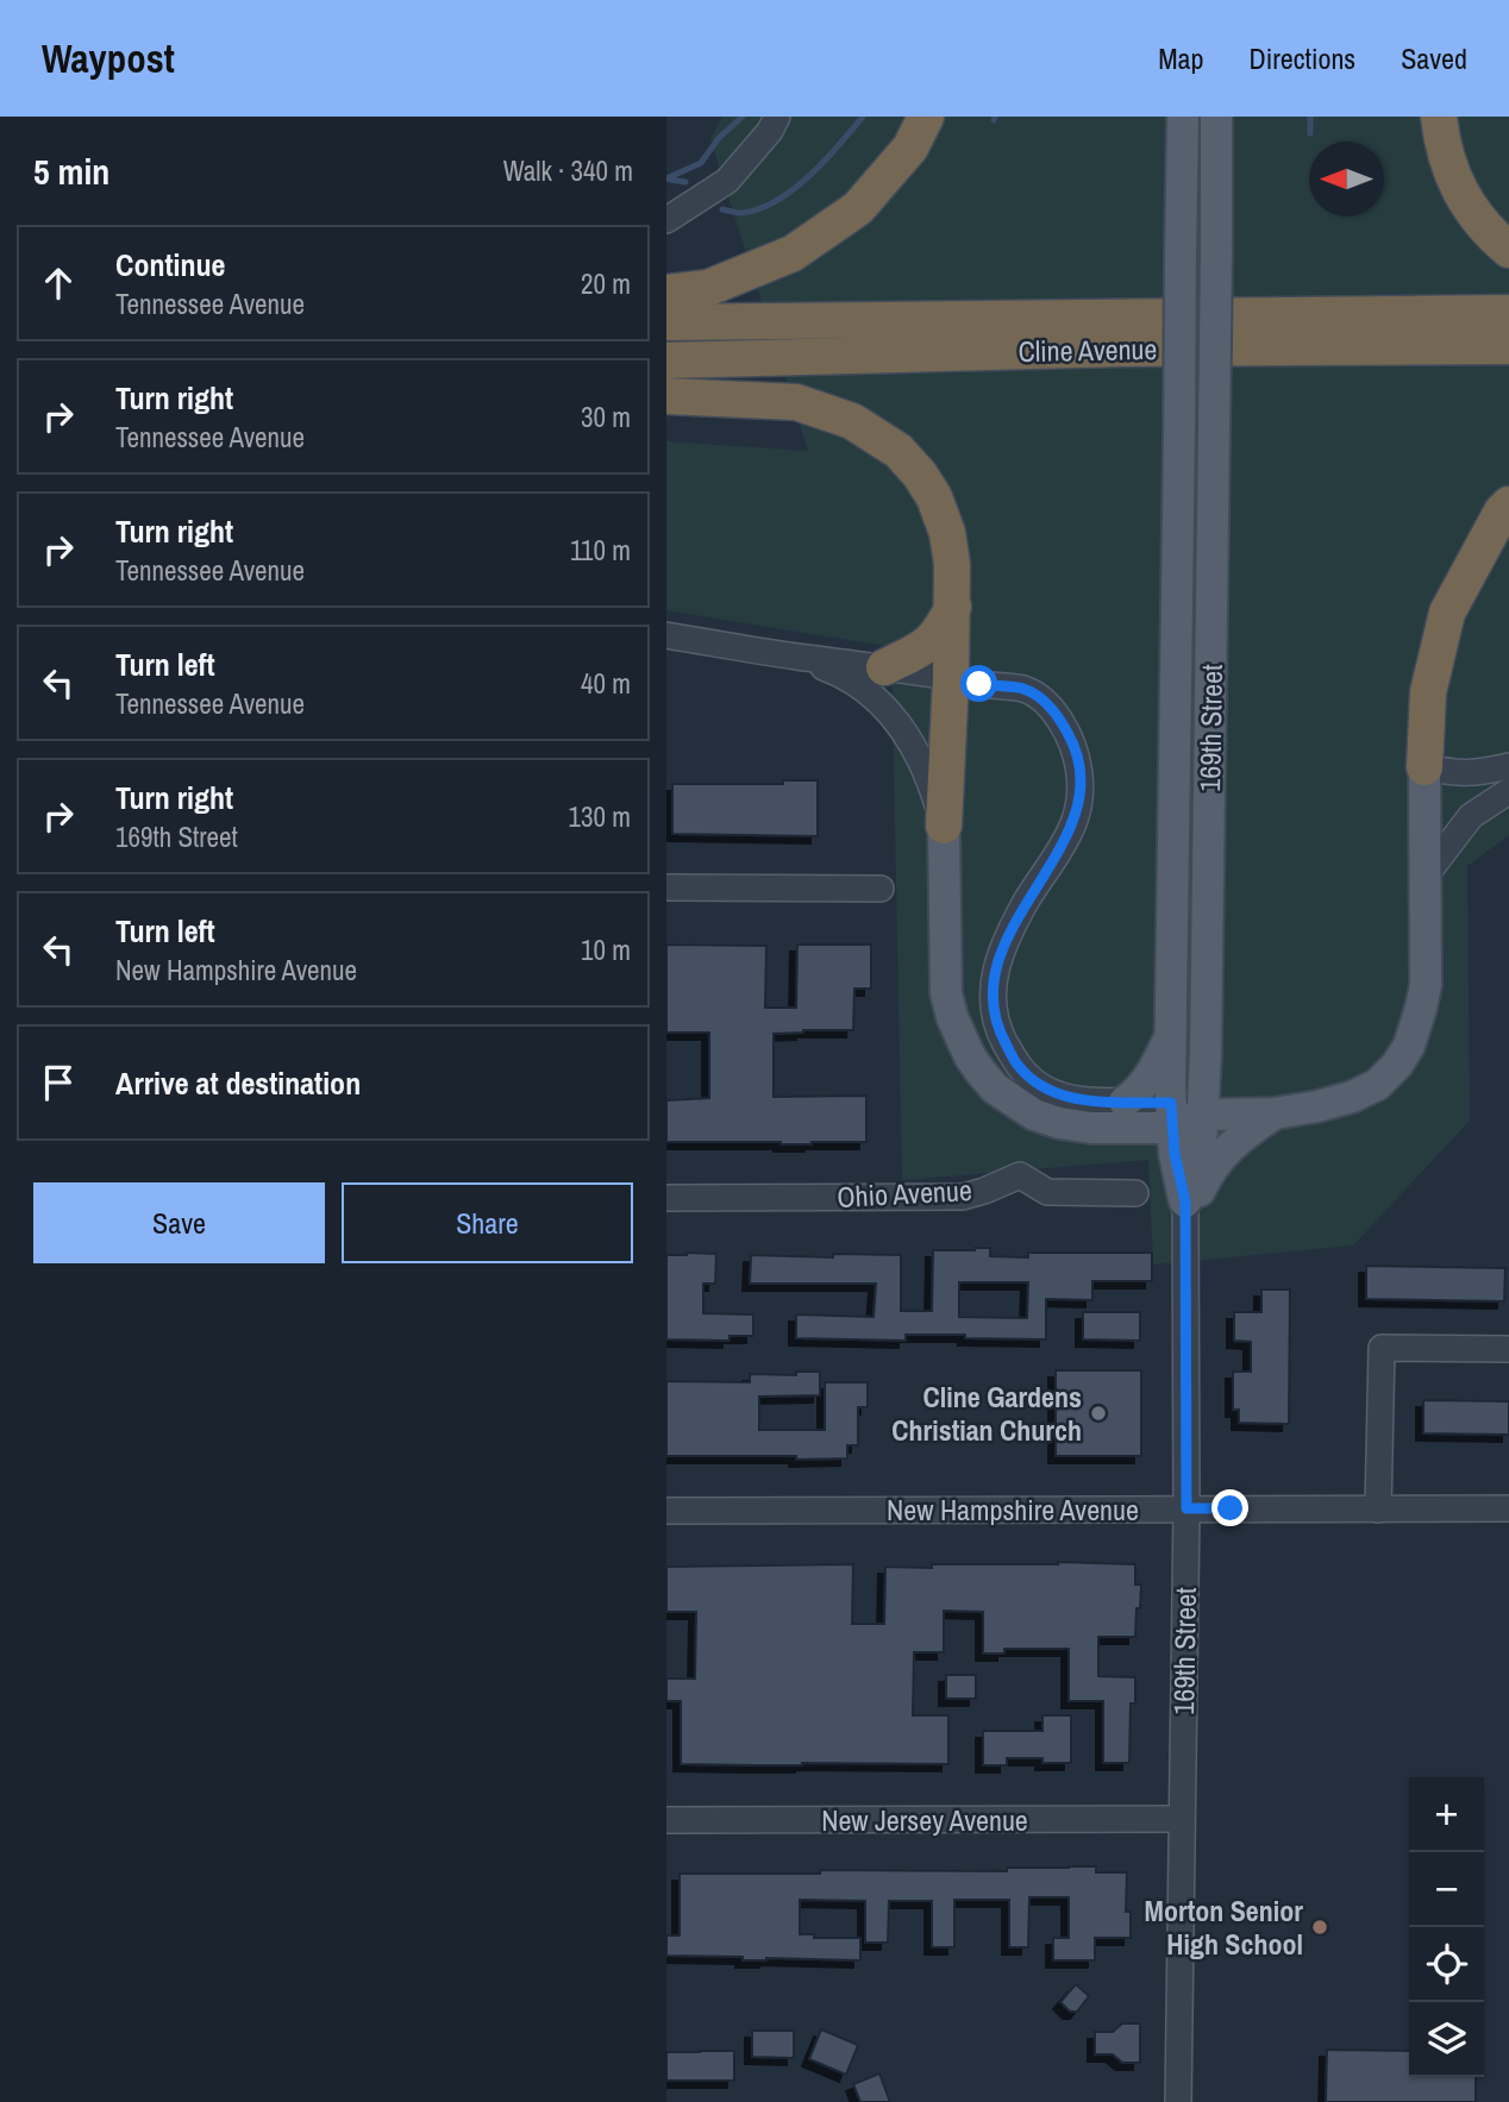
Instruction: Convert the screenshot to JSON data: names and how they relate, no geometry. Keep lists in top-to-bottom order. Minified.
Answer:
{"streets":{"highway":["Cline Avenue"],"main road":["169th Street"],"street":["Ohio Avenue","New Hampshire Avenue","New Jersey Avenue"]},"crossings":[["169th Street","New Hampshire Avenue"],["169th Street","New Jersey Avenue"]],"places":["Cline Gardens Christian Church","Morton Senior High School"],"north":"left","page":{"header":"Waypost","nav":["Map","Directions","Saved"],"heading":["5 min","Walk · 340 m"],"list":[["Continue","Tennessee Avenue","20 m"],["Turn right","Tennessee Avenue","30 m"],["Turn right","Tennessee Avenue","110 m"],["Turn left","Tennessee Avenue","40 m"],["Turn right","169th Street","130 m"],["Turn left","New Hampshire Avenue","10 m"],"Arrive at destination"],"buttons":["Save","Share"],"map_buttons":["+","−"]}}
